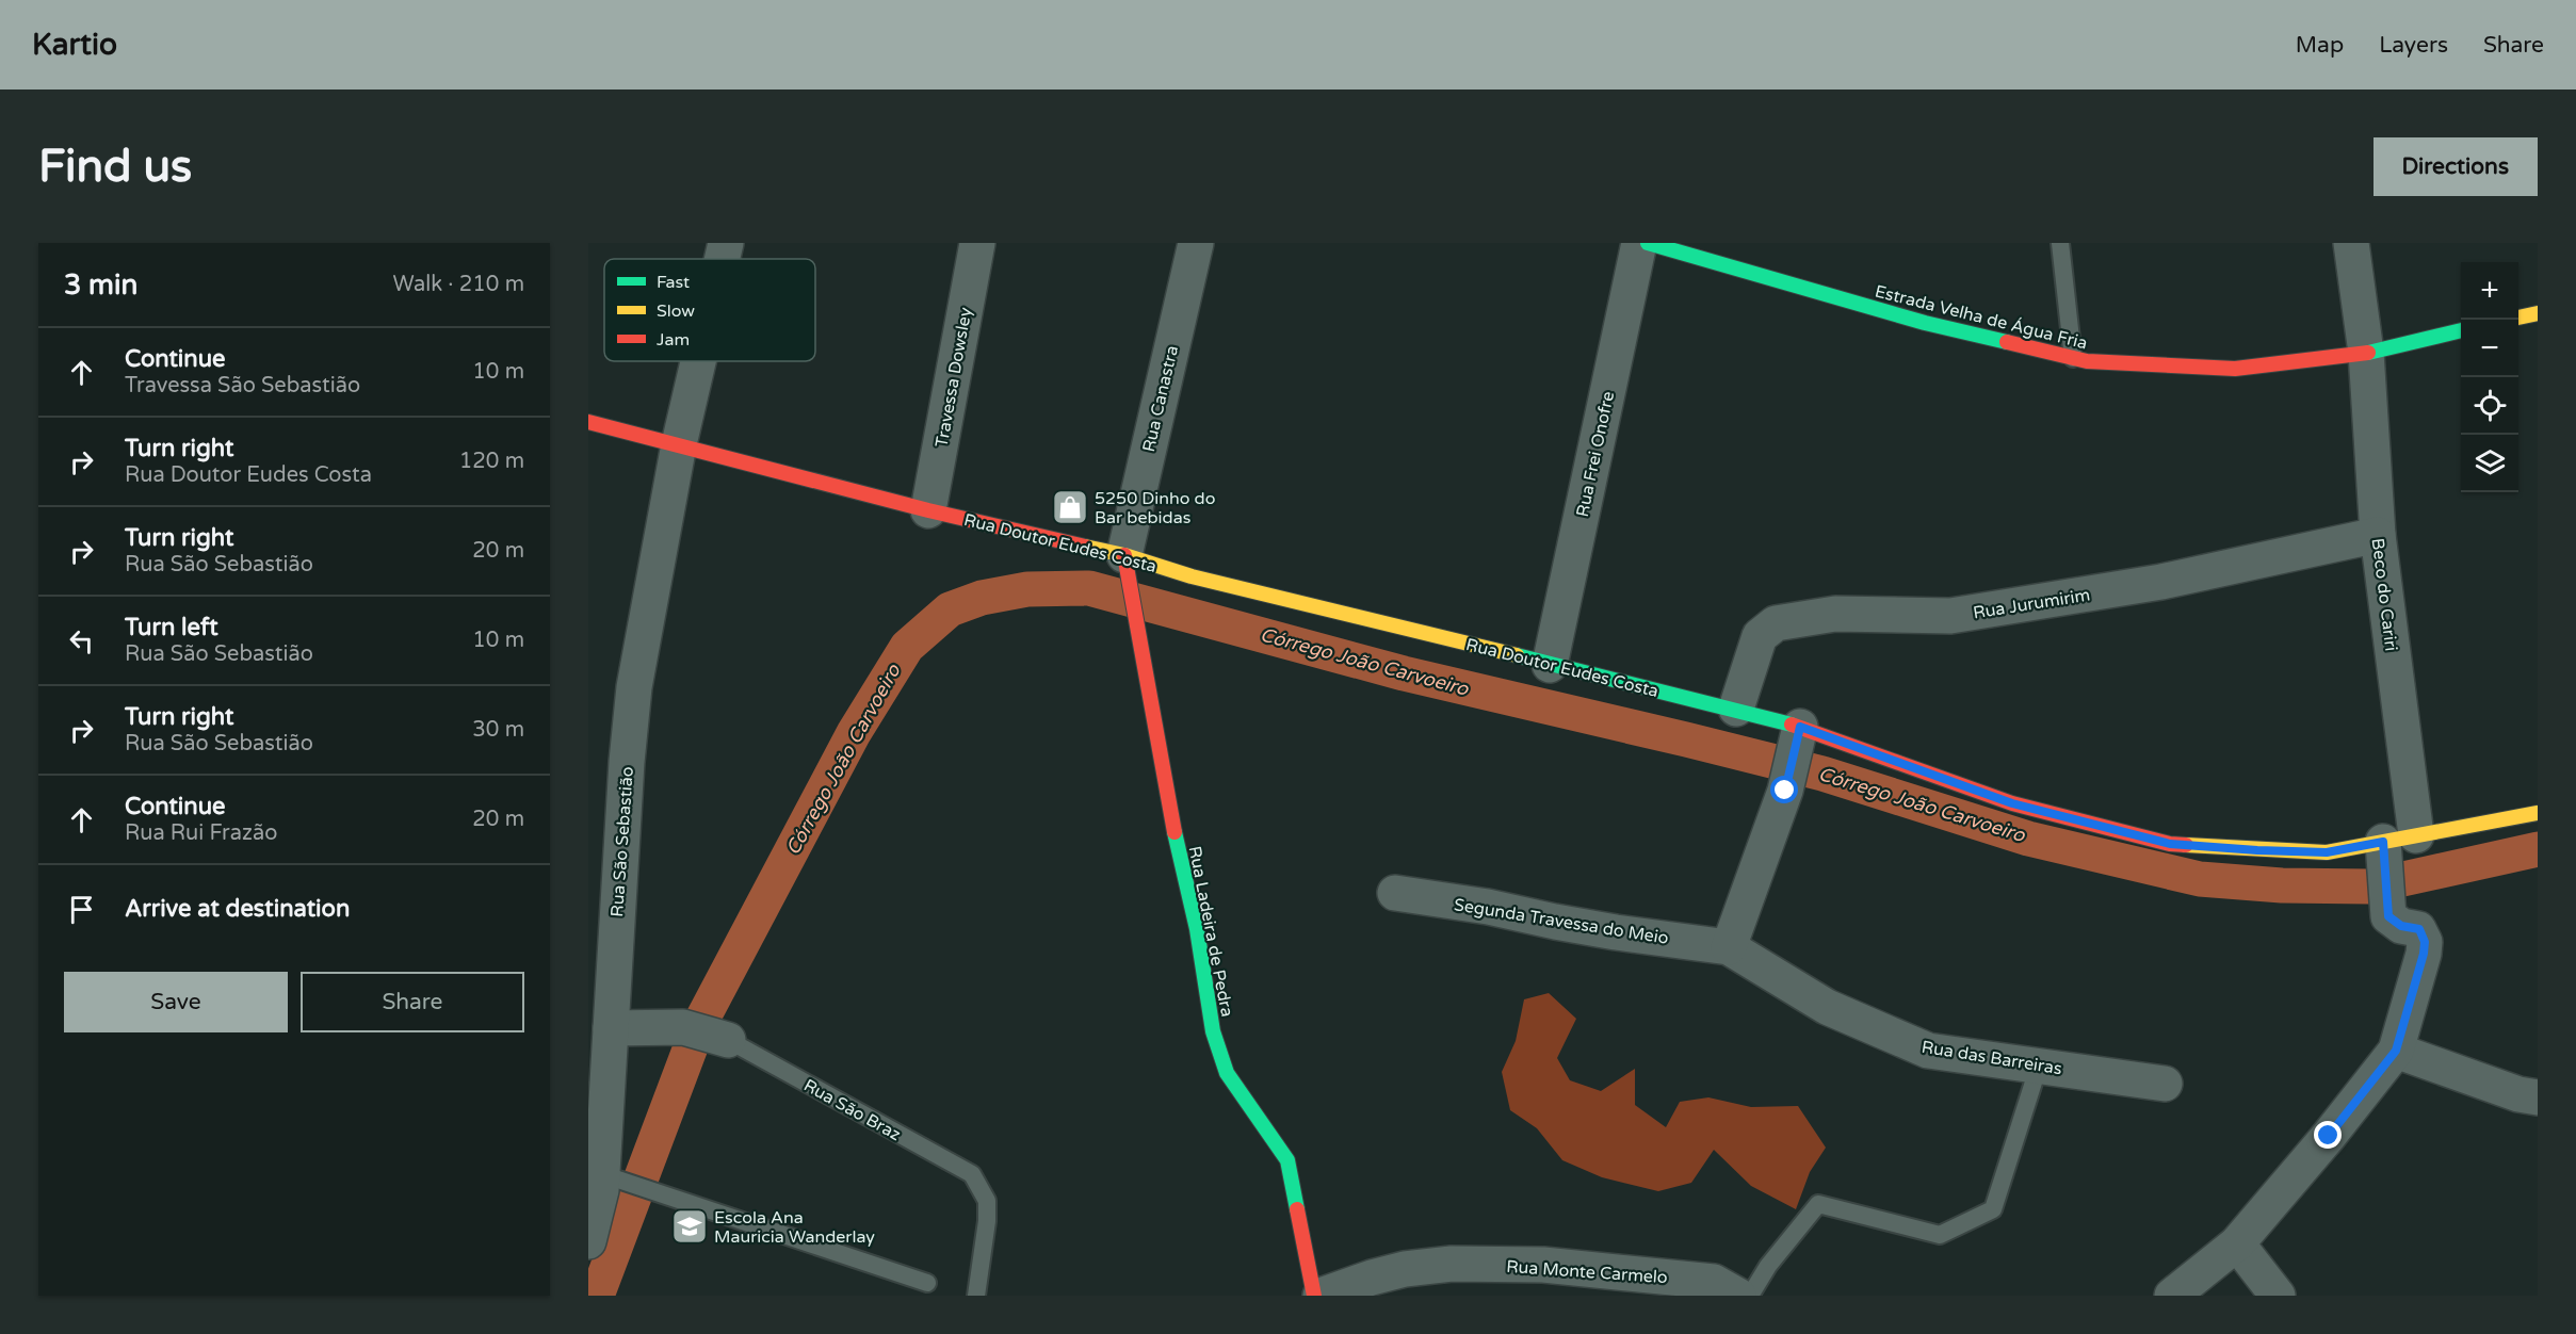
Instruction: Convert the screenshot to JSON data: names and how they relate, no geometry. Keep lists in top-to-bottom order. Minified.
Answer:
{"streets":{"street":["Estrada Velha de Água Fria","Travessa Dowsley","Rua Canastra","Rua Frei Onofre","Rua Doutor Eudes Costa","Beco do Cariri","Rua Jurumirim","Rua São Sebastião","Segunda Travessa do Meio","Rua Ladeira de Pedra","Rua das Barreiras","Rua São Braz","Rua Monte Carmelo"]},"crossings":[["Estrada Velha de Água Fria","Beco do Cariri"],["Travessa Dowsley","Rua Doutor Eudes Costa"],["Rua Canastra","Rua Doutor Eudes Costa"],["Rua Canastra","Rua Ladeira de Pedra"],["Rua Frei Onofre","Rua Doutor Eudes Costa"],["Rua Doutor Eudes Costa","Beco do Cariri"],["Rua Doutor Eudes Costa","Rua Jurumirim"],["Rua Doutor Eudes Costa","Rua São Sebastião"],["Rua Doutor Eudes Costa","Rua Ladeira de Pedra"],["Beco do Cariri","Rua Jurumirim"],["Rua São Sebastião","Rua São Braz"],["Segunda Travessa do Meio","Rua das Barreiras"]],"water":["Córrego João Carvoeiro"],"places":{"shop":["5250 Dinho do Bar bebidas"],"school or university":["Escola Ana Mauricia Wanderlay"]},"legend":["Fast","Slow","Jam"],"page":{"header":"Kartio","nav":["Map","Layers","Share"],"buttons":["Directions",["Save","Share"]],"title":"Find us","heading":["3 min","Walk · 210 m"],"map_buttons":["+","−"],"list":[["Continue","Travessa São Sebastião","10 m"],["Turn right","Rua Doutor Eudes Costa","120 m"],["Turn right","Rua São Sebastião","20 m"],["Turn left","Rua São Sebastião","10 m"],["Turn right","Rua São Sebastião","30 m"],["Continue","Rua Rui Frazão","20 m"],"Arrive at destination"]}}
